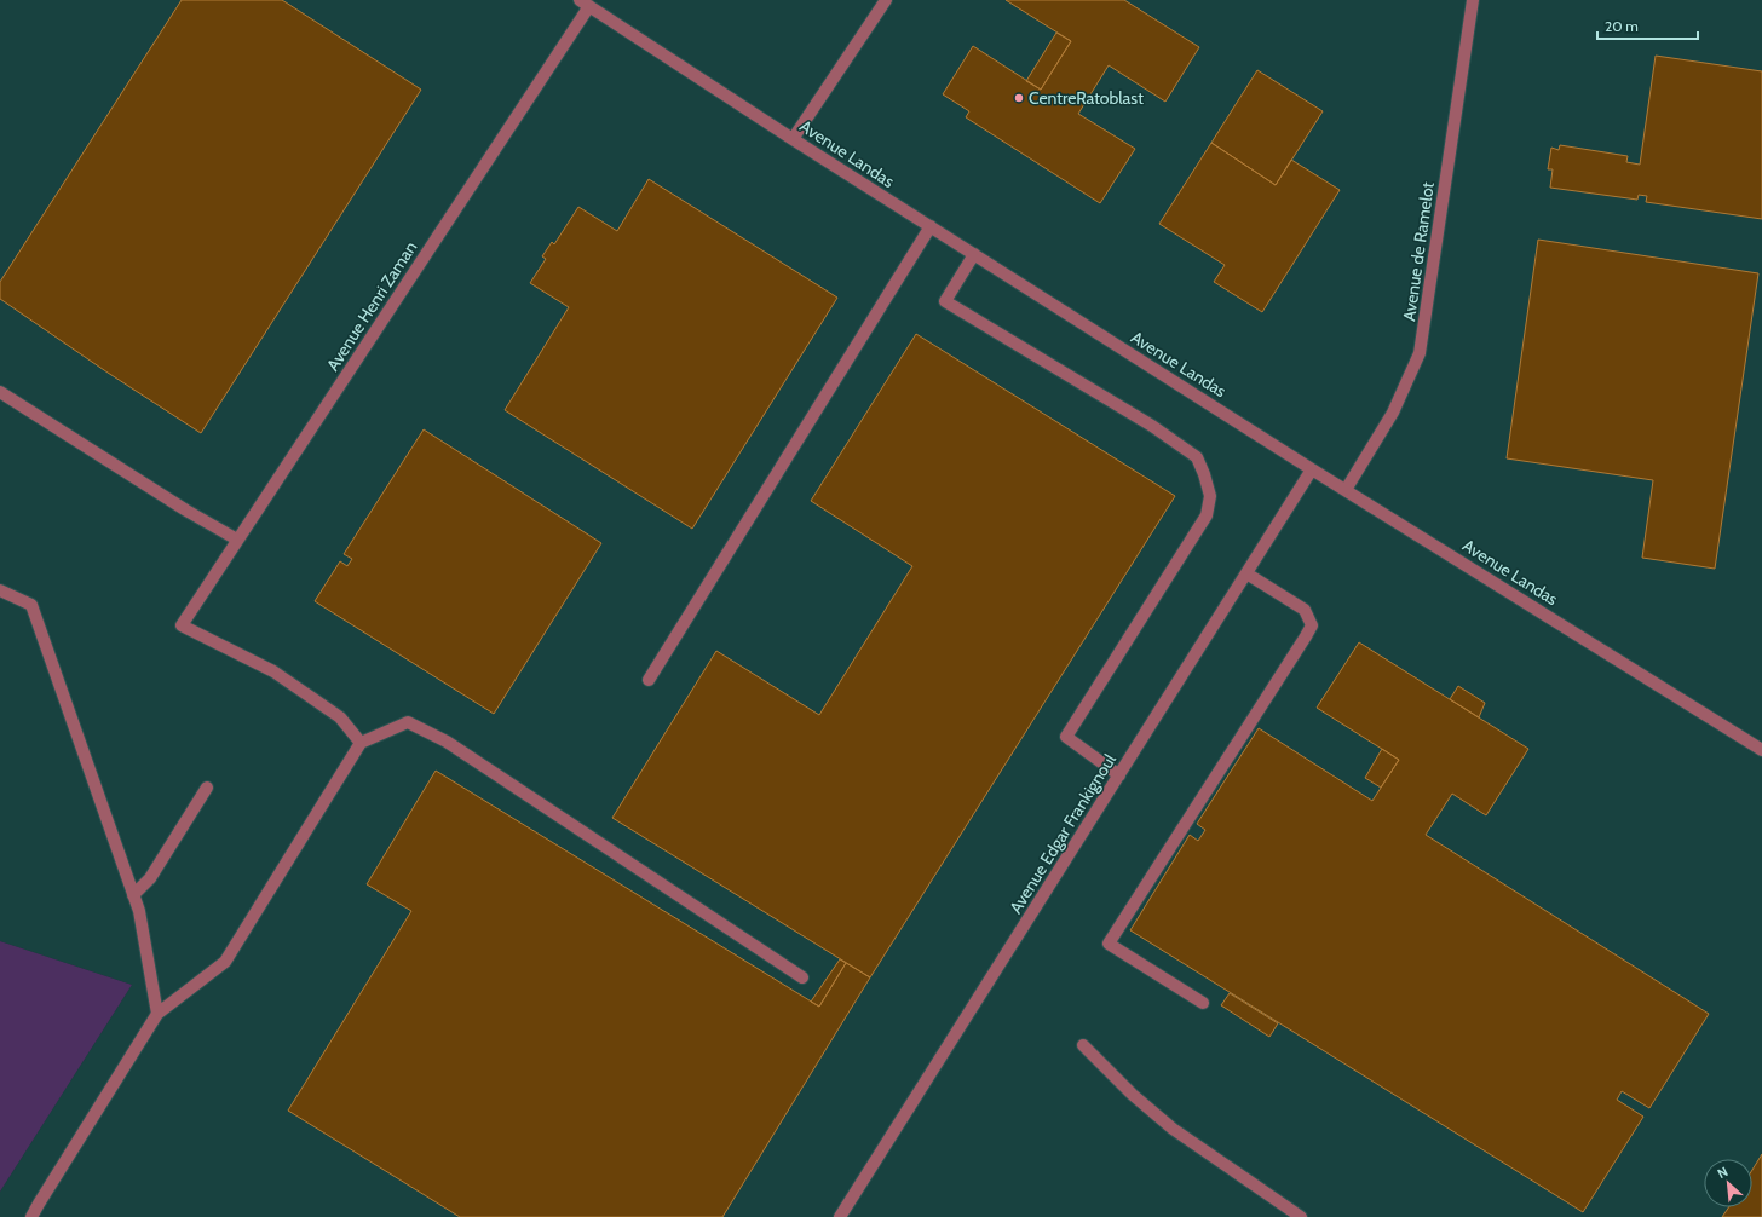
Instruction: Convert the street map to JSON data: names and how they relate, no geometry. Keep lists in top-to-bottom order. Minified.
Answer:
{"streets":{"street":["Avenue Landas","Avenue de Ramelot","Avenue Henri Zaman","Avenue Edgar Frankignoul"]},"crossings":[["Avenue Landas","Avenue de Ramelot"],["Avenue Landas","Avenue Henri Zaman"],["Avenue Landas","Avenue Edgar Frankignoul"]],"places":["CentreRatoblast"],"scale_bar":"20 m","north":"top left"}
